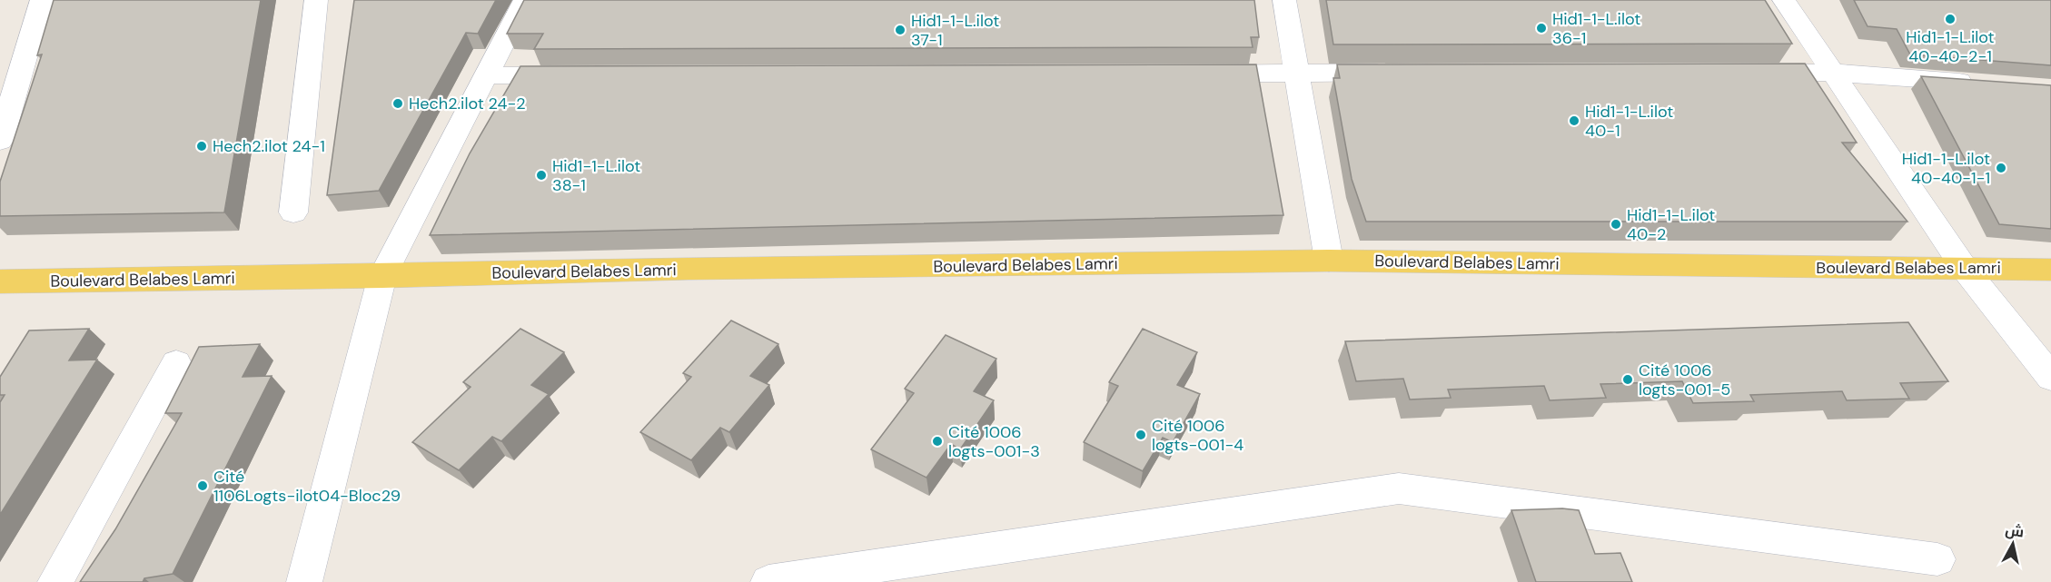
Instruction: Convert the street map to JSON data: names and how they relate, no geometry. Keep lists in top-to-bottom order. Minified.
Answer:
{"streets":{"main road":["Boulevard Belabes Lamri"]},"places":["Hid1-1-L.ilot 40-40-2-1","Hid1-1-L.ilot 36-1","Hid1-1-L.ilot 37-1","Hech2.ilot 24-2","Hid1-1-L.ilot 40-1","Hech2.ilot 24-1","Hid1-1-L.ilot 40-40-1-1","Hid1-1-L.ilot 38-1","Hid1-1-L.ilot 40-2","Cité 1006 logts-001-5","Cité 1006 logts-001-4","Cité 1006 logts-001-3","Cité 1106Logts-ilot04-Bloc29"],"north":"top"}
